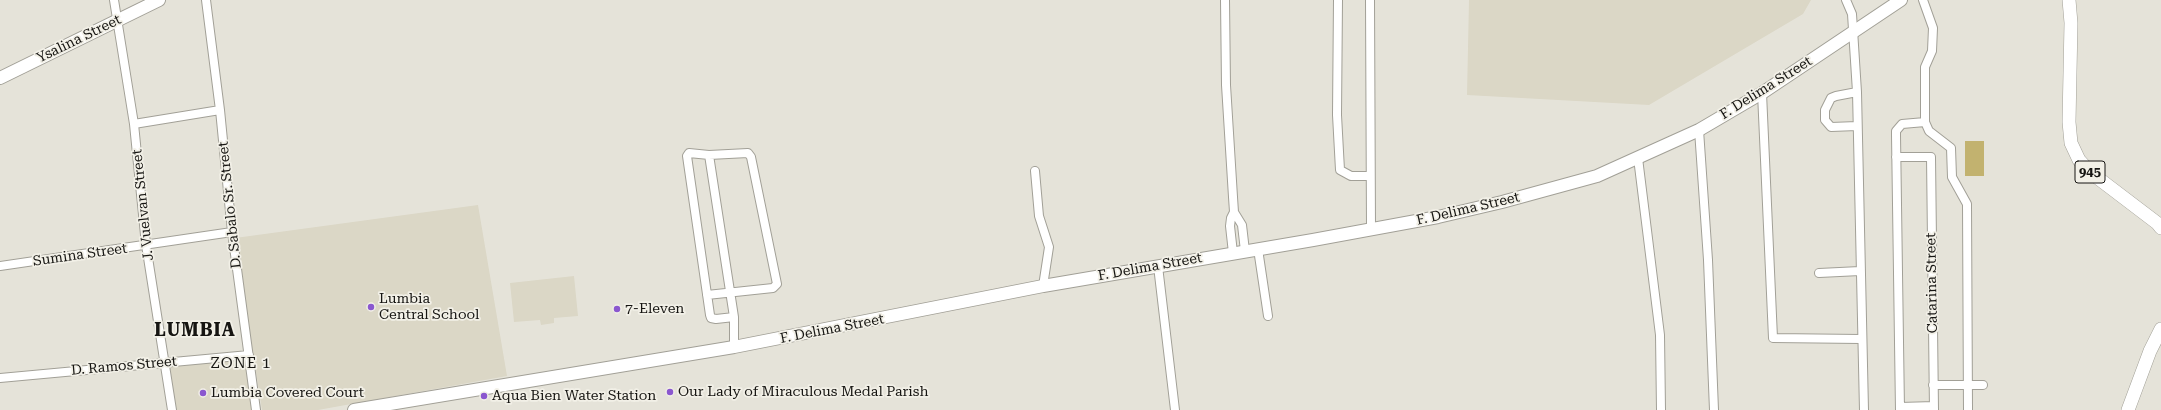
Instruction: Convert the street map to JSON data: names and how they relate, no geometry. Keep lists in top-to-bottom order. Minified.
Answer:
{"streets":{"main road":["945"],"street":["Ysalina Street","F. Delima Street","J. Vuelvan Street","D. Sabalo Sr. Street","Sumina Street","Catarina Street","D. Ramos Street"]},"crossings":[["Ysalina Street","J. Vuelvan Street"],["J. Vuelvan Street","Sumina Street"],["J. Vuelvan Street","D. Ramos Street"],["D. Sabalo Sr. Street","Sumina Street"],["D. Sabalo Sr. Street","D. Ramos Street"]],"districts":["LUMBIA","ZONE 1"],"places":["Lumbia Central School","7-Eleven","Our Lady of Miraculous Medal Parish","Lumbia Covered Court","Aqua Bien Water Station"]}
